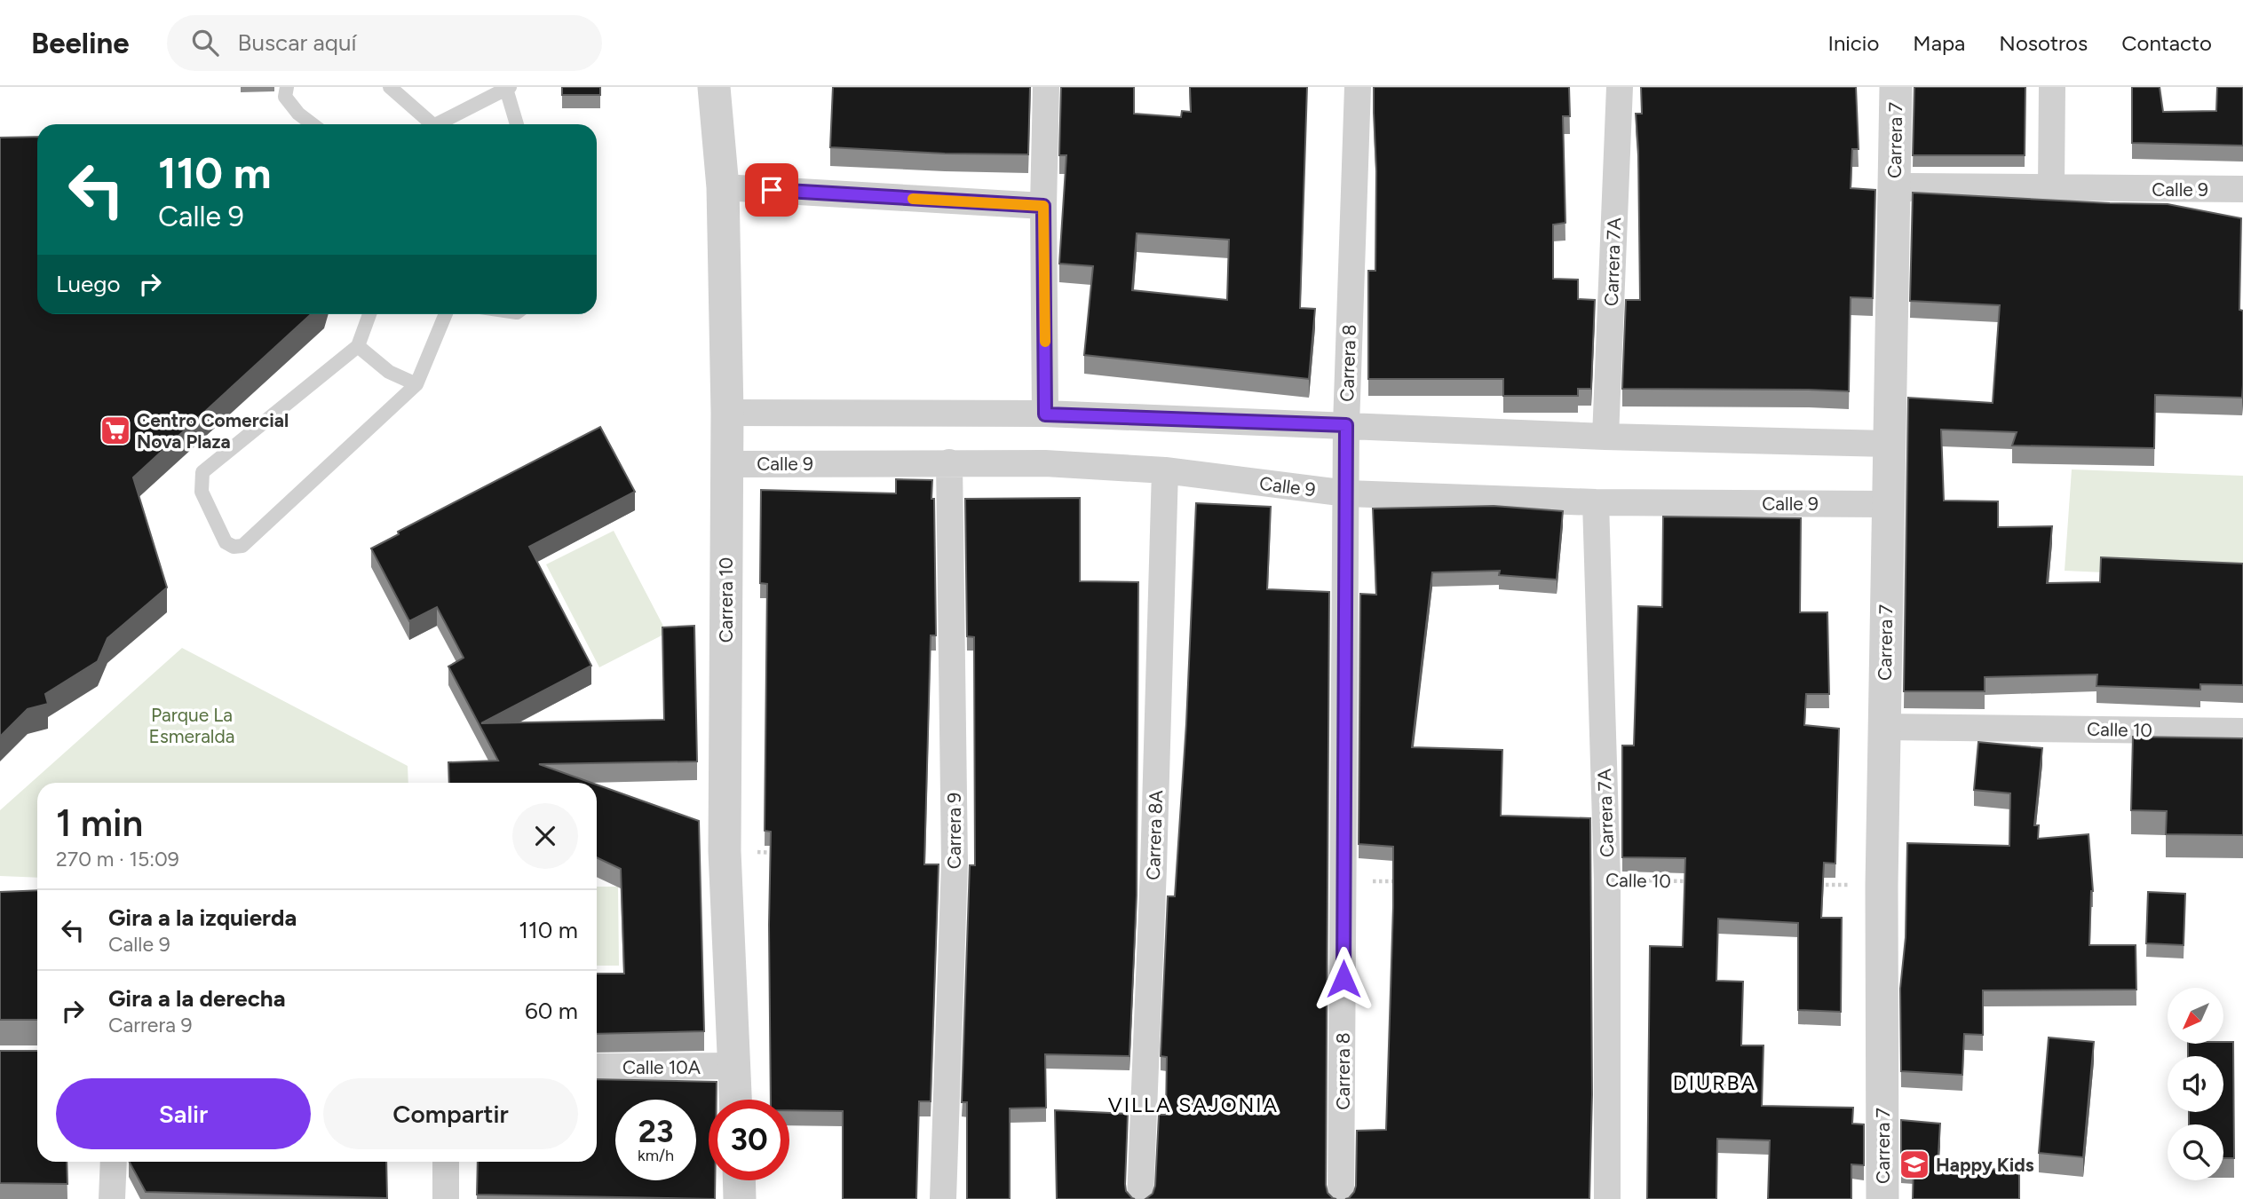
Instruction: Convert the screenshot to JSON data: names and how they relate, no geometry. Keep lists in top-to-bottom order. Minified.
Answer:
{"streets":{"street":["Carrera 7","Calle 9","Carrera 7A","Carrera 8","Carrera 10","Calle 10","Carrera 9","Carrera 8A","Calle 10A"]},"crossings":[["Carrera 7","Calle 9"],["Carrera 7","Calle 10"],["Calle 9","Carrera 7A"],["Calle 9","Carrera 8"],["Calle 9","Carrera 10"],["Calle 9","Carrera 9"],["Calle 9","Carrera 8A"],["Carrera 7A","Calle 10"],["Carrera 10","Calle 10A"]],"districts":["DIURBA","VILLA SAJONIA"],"parks":["Parque La Esmeralda"],"places":{"supermarket":["Centro Comercial Nova Plaza"],"school or university":["Happy Kids"]},"north":"bottom left","page":{"header":"Beeline","search":"Buscar aquí","nav":["Inicio","Mapa","Nosotros","Contacto"],"turn":["110 m","Calle 9"],"then":"Luego","heading":["1 min","270 m · 15:09"],"list":[{"name":"Gira a la izquierda","note":"Calle 9","value":"110 m"},{"name":"Gira a la derecha","note":"Carrera 9","value":"60 m"}],"buttons":["Salir","Compartir"],"speed":"23 km/h","limit":"30"}}
